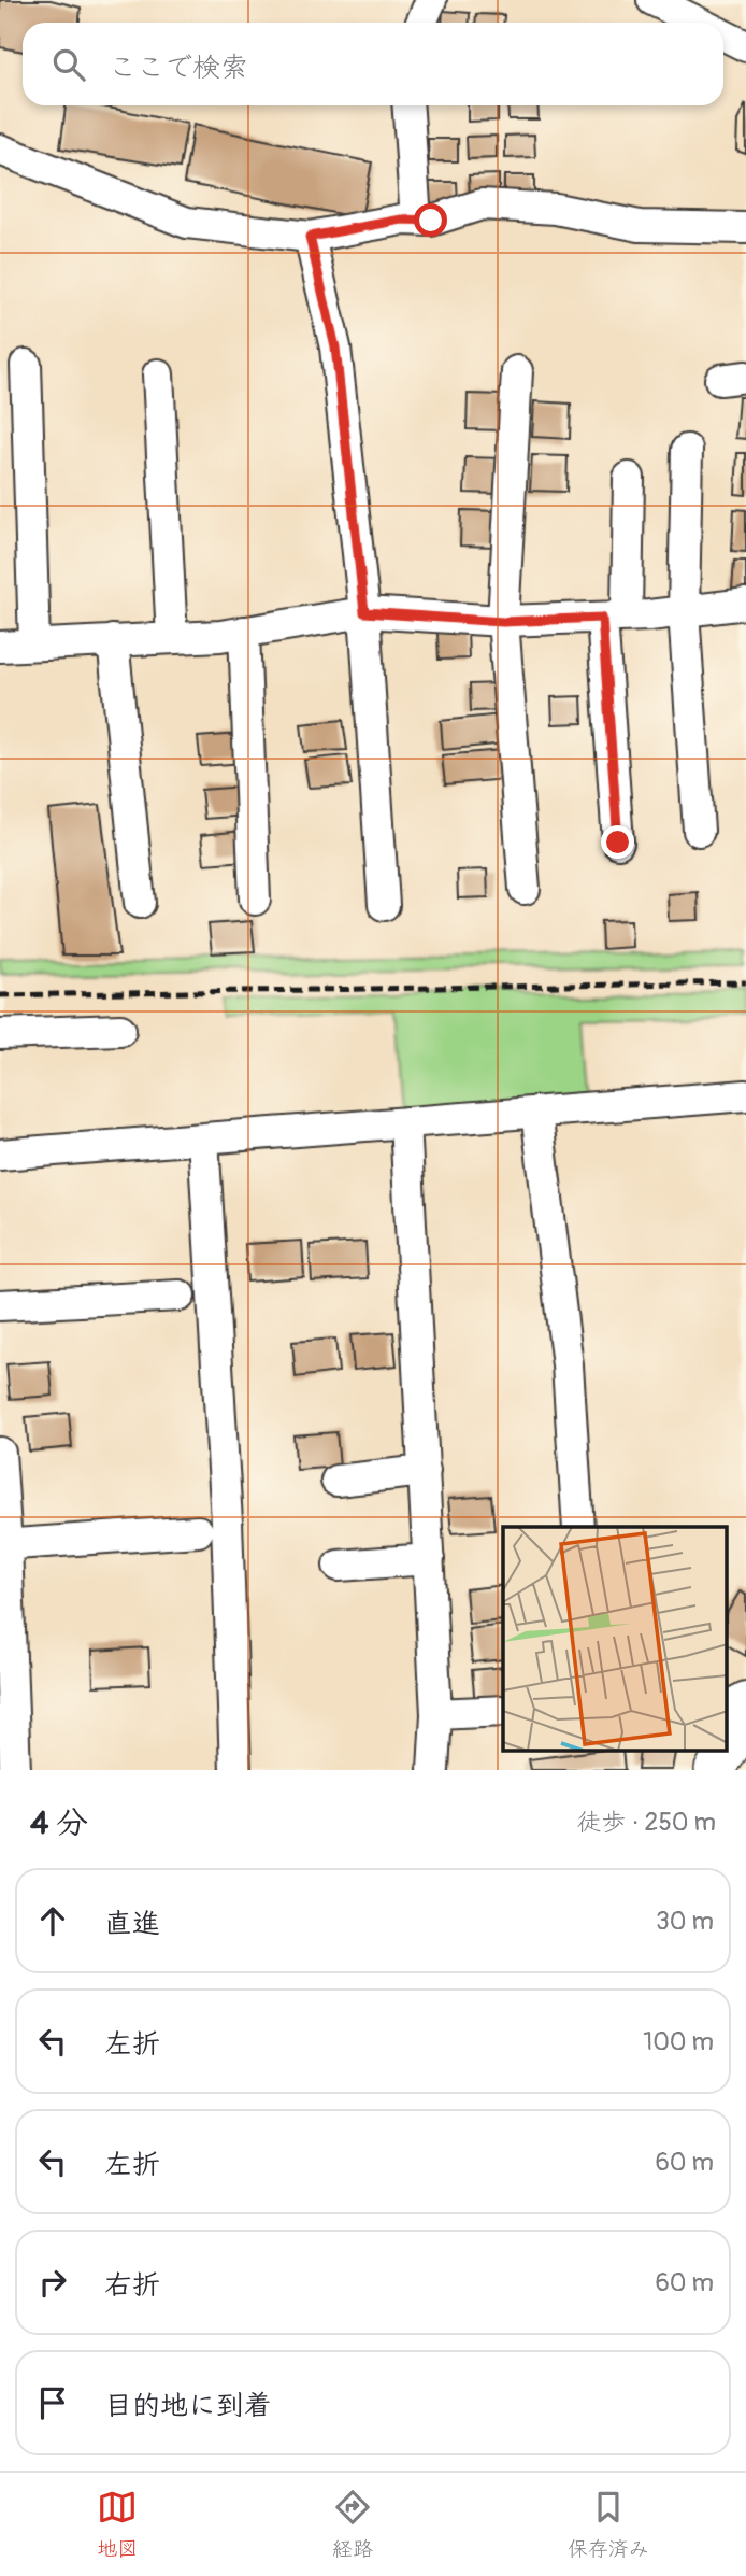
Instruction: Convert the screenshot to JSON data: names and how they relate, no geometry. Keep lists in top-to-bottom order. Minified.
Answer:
{"page":{"search":"ここで検索","heading":["4 分","徒歩 · 250 m"],"list":[["直進","30 m"],["左折","100 m"],["左折","60 m"],["右折","60 m"],"目的地に到着"],"nav":["地図","経路","保存済み"]}}
